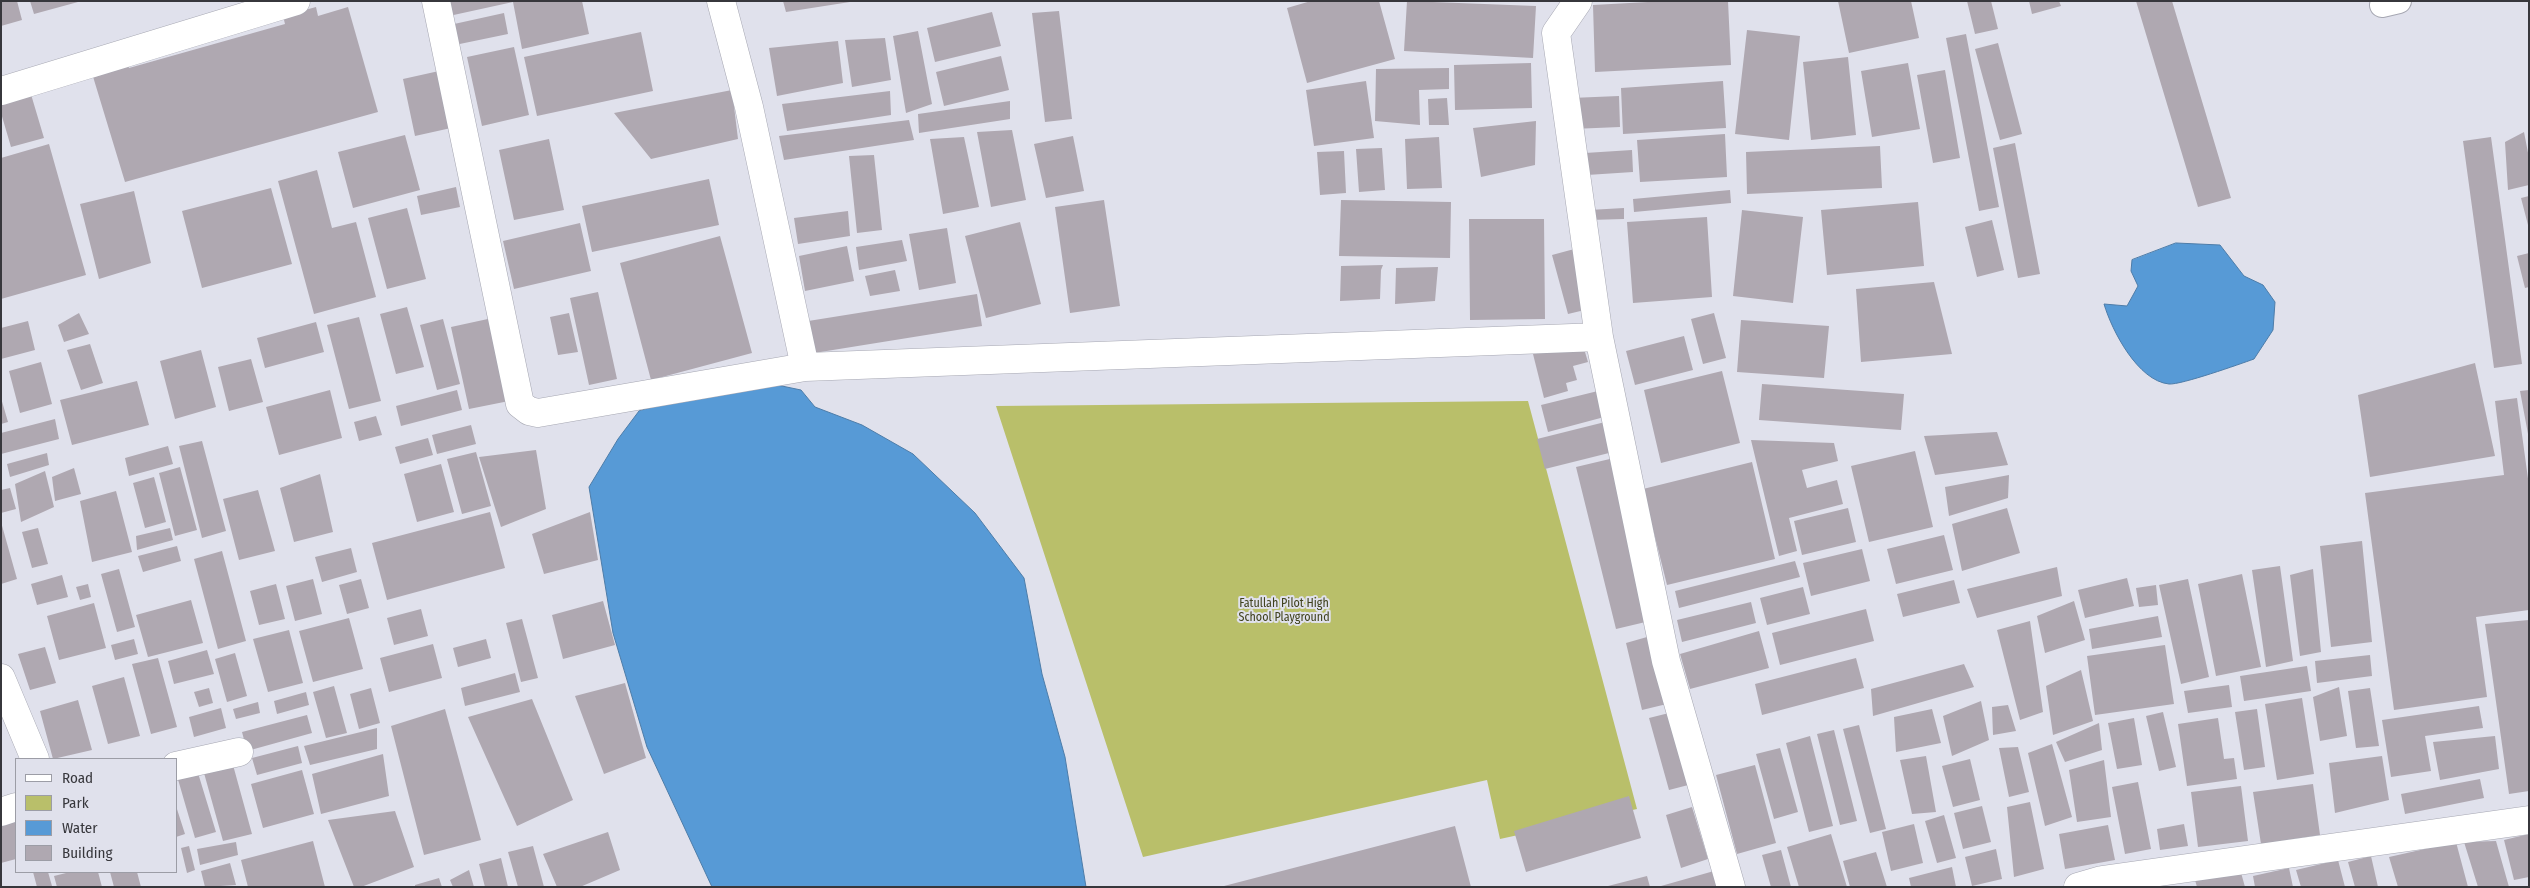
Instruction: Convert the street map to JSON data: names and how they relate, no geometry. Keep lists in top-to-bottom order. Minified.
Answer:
{"parks":["Fatullah Pilot High School Playground"],"legend":["Road","Park","Water","Building"]}
